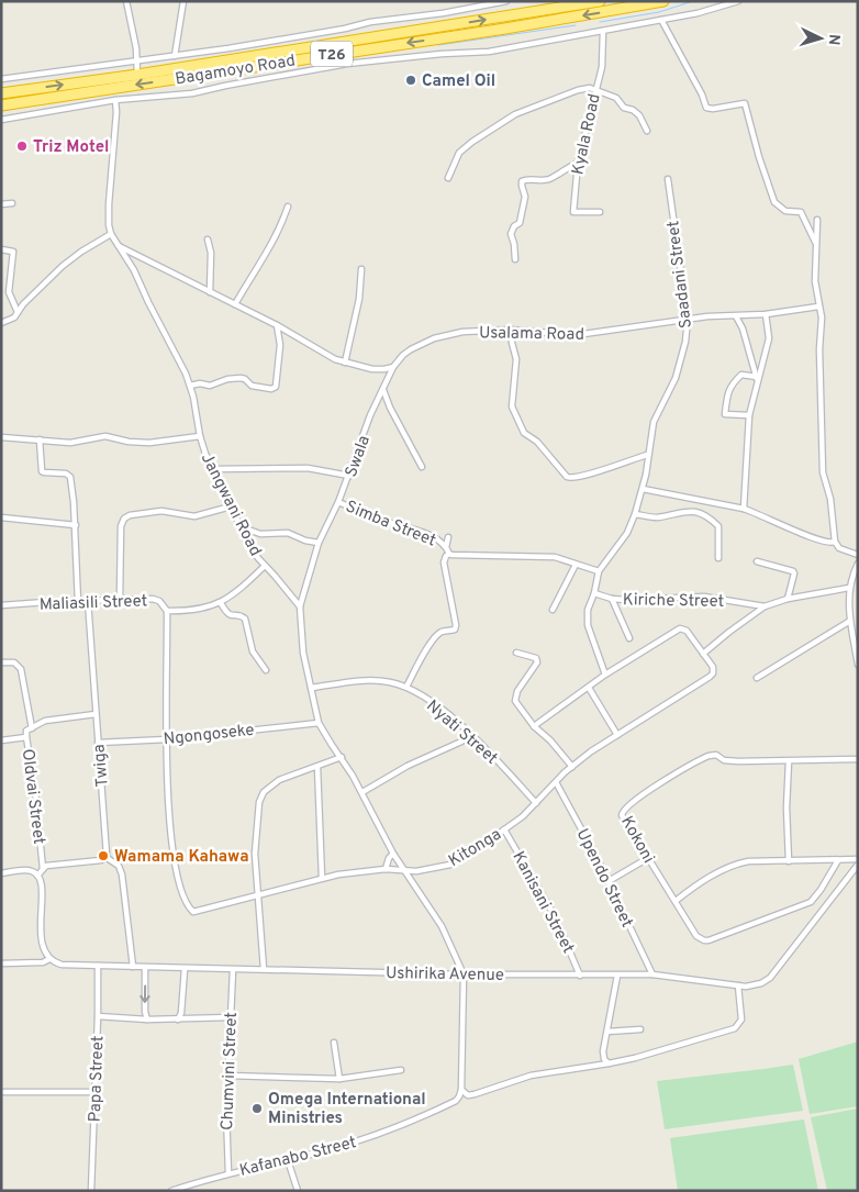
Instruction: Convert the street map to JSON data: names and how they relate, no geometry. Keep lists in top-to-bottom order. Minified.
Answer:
{"streets":{"highway":["T26","Bagamoyo Road"],"street":["Kyala Road","Saadani Street","Usalama Road","Swala","Jangwani Road","Simba Street","Kiriche Street","Maliasili Street","Nyati Street","Ngongoseke","Twiga","Oldvai Street","Kokoni","Kitonga","Upendo Street","Kanisani Street","Ushirika Avenue","Chumvini Street","Papa Street","Kafanabo Street"]},"crossings":[["Saadani Street","Usalama Road"],["Saadani Street","Simba Street"],["Saadani Street","Kiriche Street"],["Saadani Street","Kitonga"],["Usalama Road","Swala"],["Swala","Jangwani Road"],["Swala","Simba Street"],["Jangwani Road","Maliasili Street"],["Maliasili Street","Twiga"],["Maliasili Street","Kitonga"],["Nyati Street","Kitonga"],["Ngongoseke","Twiga"],["Ngongoseke","Kitonga"],["Twiga","Oldvai Street"],["Kitonga","Upendo Street"],["Kitonga","Kanisani Street"],["Upendo Street","Ushirika Avenue"],["Kanisani Street","Ushirika Avenue"],["Ushirika Avenue","Chumvini Street"],["Ushirika Avenue","Papa Street"],["Chumvini Street","Kafanabo Street"]],"places":["Camel Oil","Triz Motel","Wamama Kahawa","Omega International Ministries"],"north":"right"}
